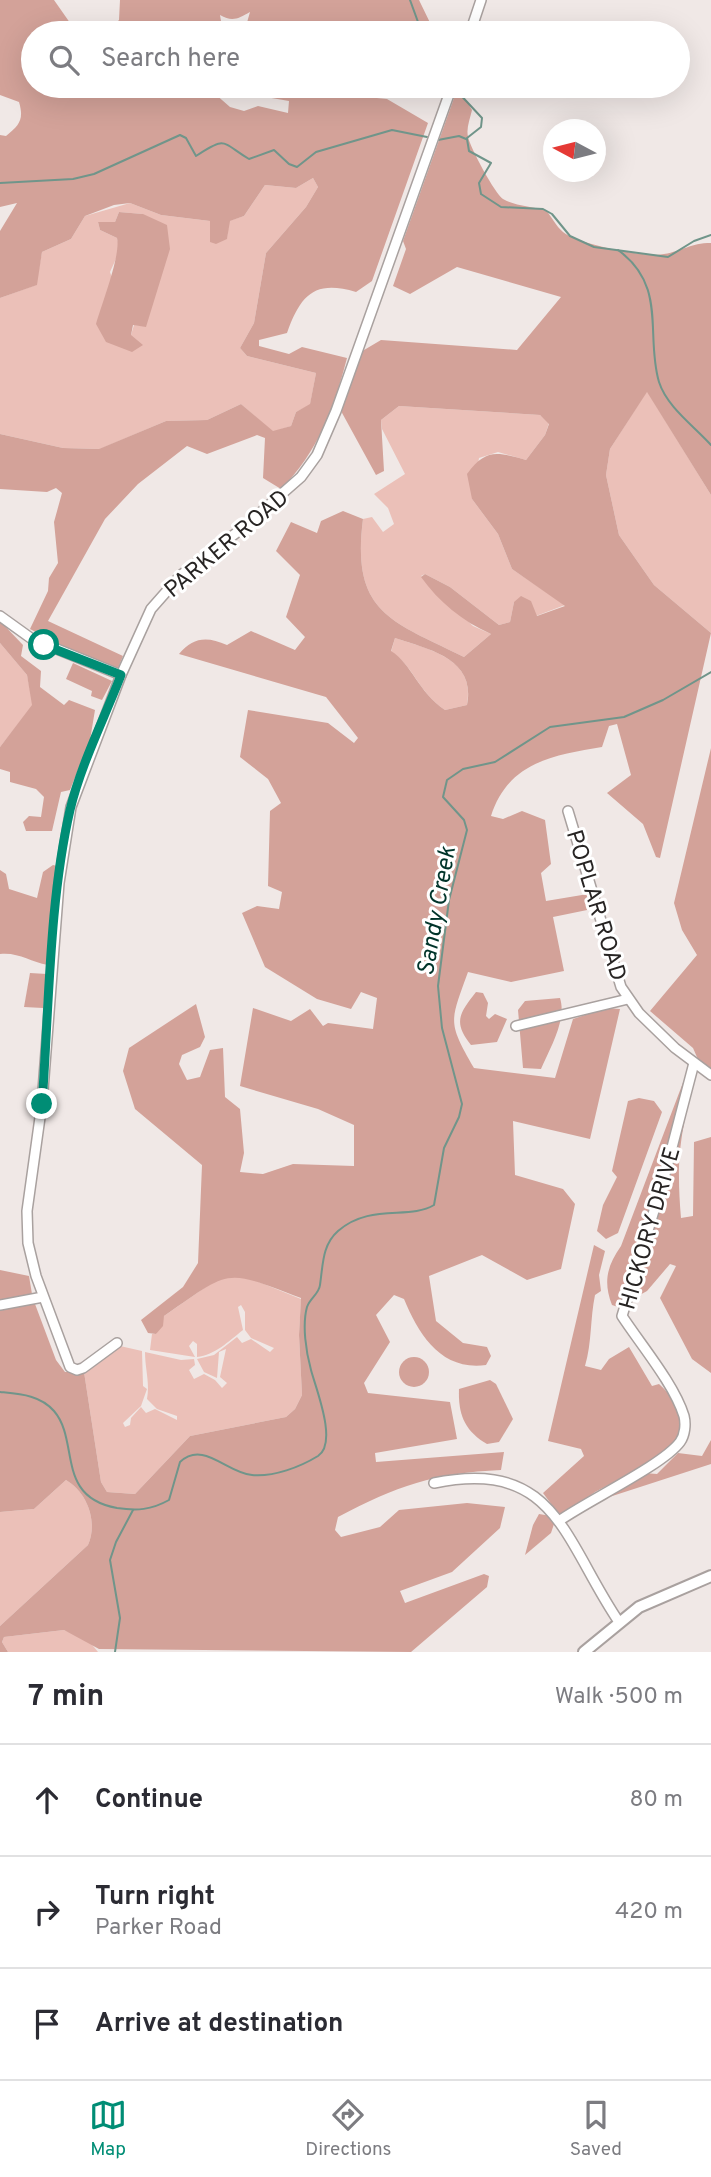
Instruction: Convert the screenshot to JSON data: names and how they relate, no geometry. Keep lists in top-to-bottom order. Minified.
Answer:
{"streets":{"street":["PARKER ROAD","POPLAR ROAD","HICKORY DRIVE"]},"crossings":[["POPLAR ROAD","HICKORY DRIVE"]],"water":["Sandy Creek"],"north":"left","page":{"search":"Search here","heading":["7 min","Walk · 500 m"],"list":[["Continue","80 m"],["Turn right","Parker Road","420 m"],"Arrive at destination"],"nav":["Map","Directions","Saved"]}}
